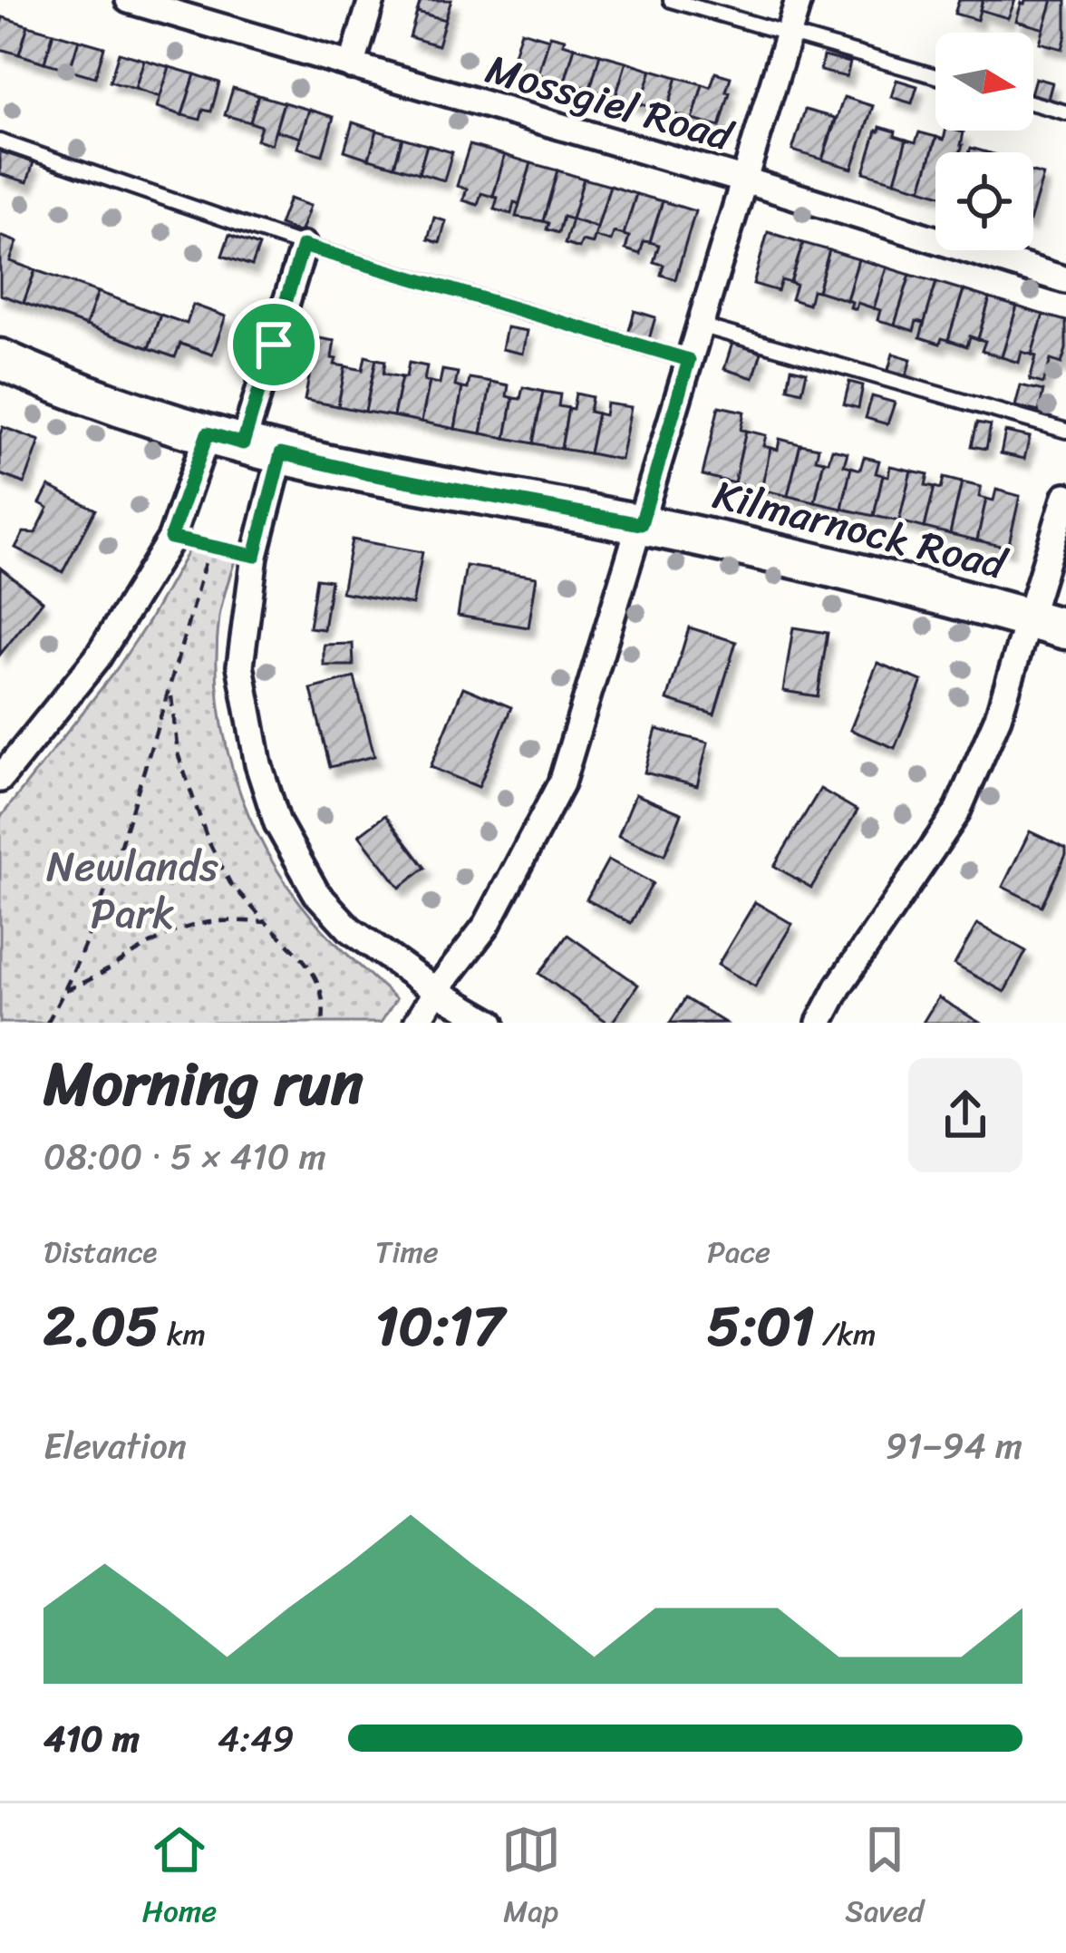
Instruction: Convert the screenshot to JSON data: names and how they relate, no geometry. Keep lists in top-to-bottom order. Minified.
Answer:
{"streets":{"main road":["Kilmarnock Road"],"street":["Mossgiel Road"]},"parks":["Newlands Park"],"north":"right","page":{"heading":["Morning run","08:00 · 5 × 410 m"],"stats":[["Distance","2.05 km"],["Time","10:17"],["Pace","5:01 /km"]],"chart":["Elevation","91–94 m"],"list":[{"name":"410 m","note":"4:49"}],"tabs":["Home","Map","Saved"]}}
